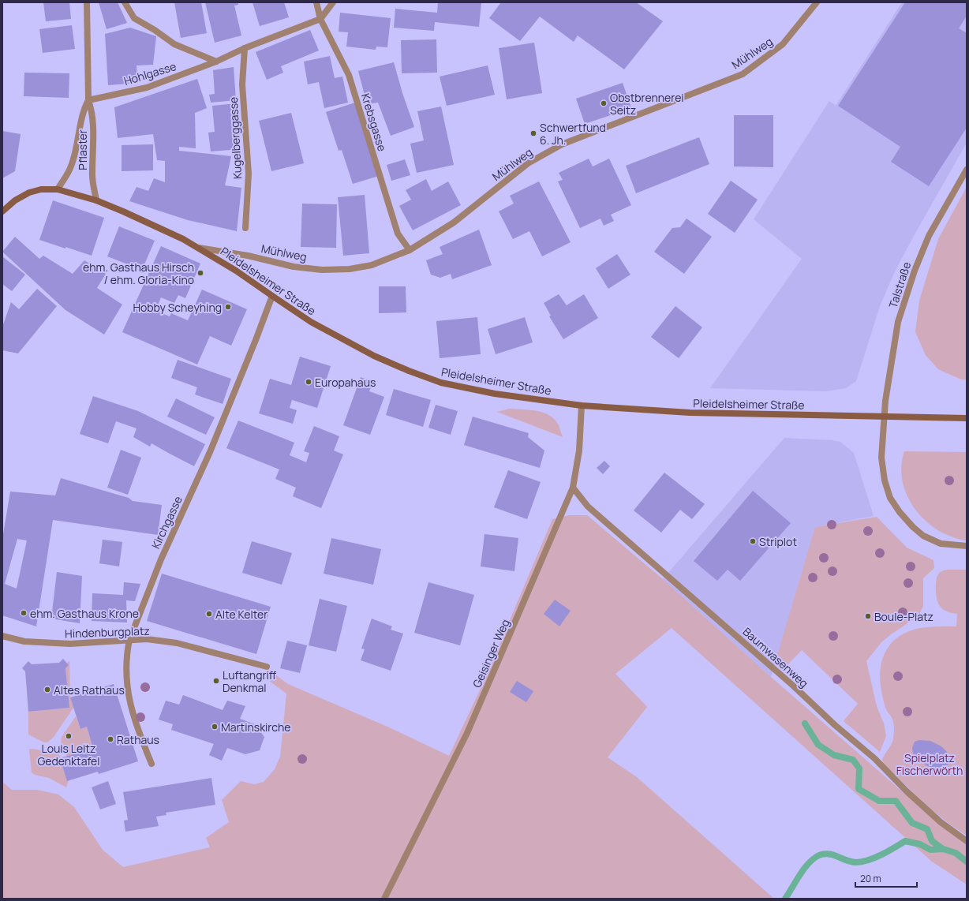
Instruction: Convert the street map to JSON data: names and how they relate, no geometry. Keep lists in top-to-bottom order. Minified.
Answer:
{"streets":{"main road":["Pleidelsheimer Straße"],"street":["Mühlweg","Hohlgasse","Krebsgasse","Kugelberggasse","Pflaster","Talstraße","Kirchgasse","Hindenburgplatz","Geisinger Weg","Baumwasenweg"]},"crossings":[["Mühlweg","Krebsgasse"],["Mühlweg","Pleidelsheimer Straße"],["Hohlgasse","Krebsgasse"],["Hohlgasse","Kugelberggasse"],["Hohlgasse","Pflaster"],["Pflaster","Pleidelsheimer Straße"],["Pleidelsheimer Straße","Talstraße"],["Pleidelsheimer Straße","Kirchgasse"],["Pleidelsheimer Straße","Geisinger Weg"],["Kirchgasse","Hindenburgplatz"],["Geisinger Weg","Baumwasenweg"]],"parks":["Spielplatz Fischerwörth"],"places":["Obstbrennerei Seitz","Schwertfund 6. Jh.","ehm. Gasthaus Hirsch / ehm. Gloria-Kino","Hobby Scheyhing","Europahaus","Striplot","ehm. Gasthaus Krone","Alte Kelter","Boule-Platz","Luftangriff Denkmal","Altes Rathaus","Martinskirche","Louis Leitz Gedenktafel","Rathaus"],"scale_bar":"20 m"}
